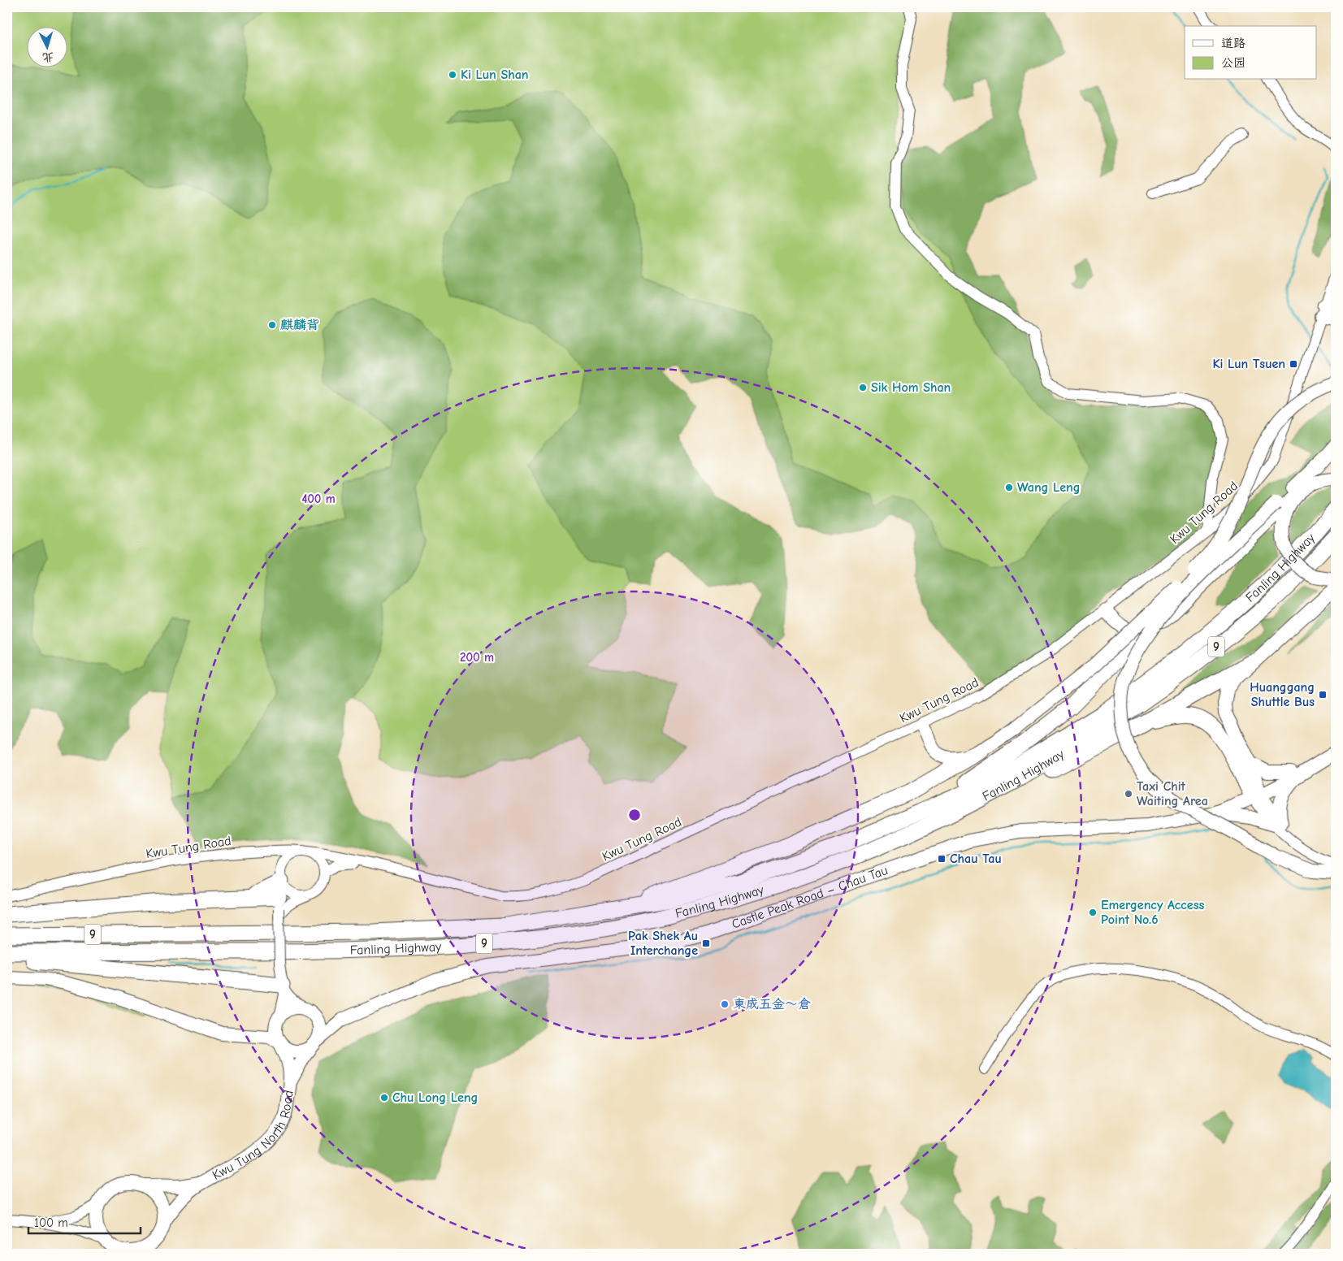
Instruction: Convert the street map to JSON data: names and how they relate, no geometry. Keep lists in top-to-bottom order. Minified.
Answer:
{"streets":{"highway":["Fanling Highway","9"],"main road":["Castle Peak Road – Chau Tau","Kwu Tung North Road"],"street":["Kwu Tung Road"]},"places":{"other":["Ki Lun Shan","麒麟背","Sik Hom Shan","Wang Leng","Taxi Chit Waiting Area","Emergency Access Point No.6","東成五金～倉","Chu Long Leng"],"transit":["Ki Lun Tsuen","Huanggang Shuttle Bus","Chau Tau","Pak Shek Au Interchange"]},"legend":["道路","公园"],"scale_bar":"100 m","north":"bottom","rings":["400 m","200 m"]}
